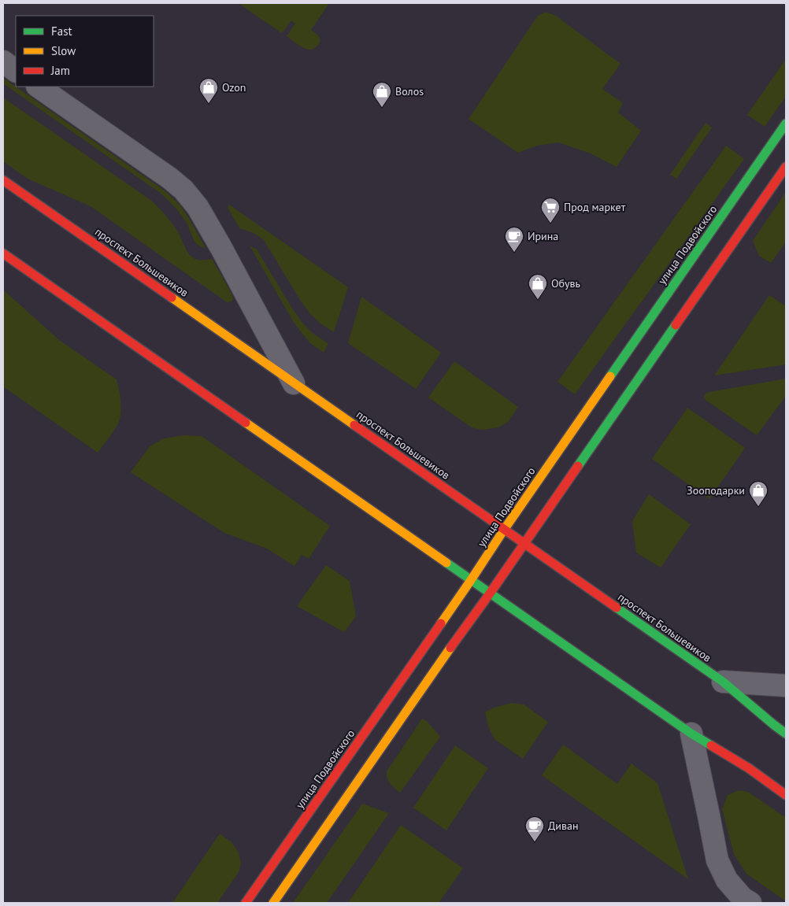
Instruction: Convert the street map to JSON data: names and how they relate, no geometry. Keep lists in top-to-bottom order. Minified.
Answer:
{"streets":{"main road":["улица Подвойского","проспект Большевиков"]},"crossings":[["улица Подвойского","проспект Большевиков"]],"places":{"shop":["Ozon","Волоs","Обувь","Зооподарки"],"supermarket":["Прод маркет"],"cafe":["Ирина","Диван"]},"legend":["Fast","Slow","Jam"]}
